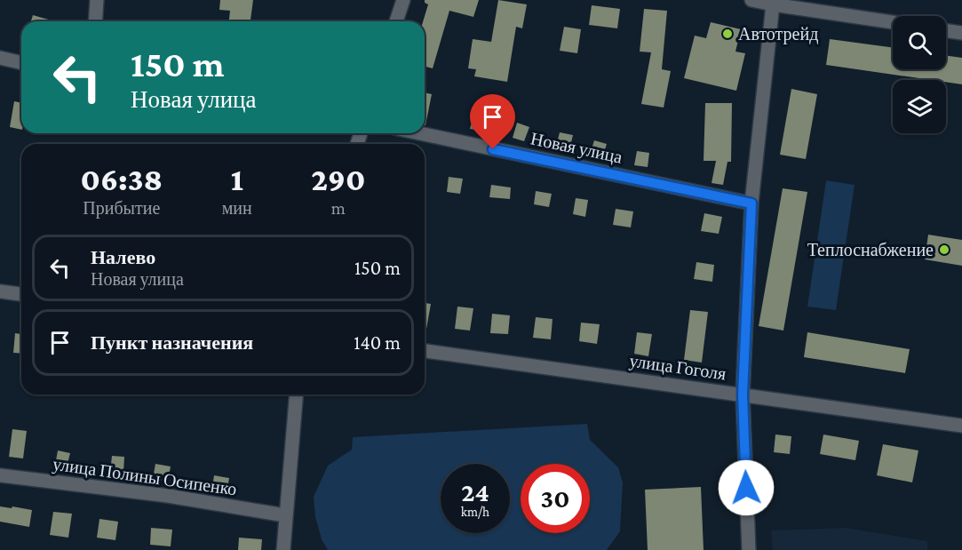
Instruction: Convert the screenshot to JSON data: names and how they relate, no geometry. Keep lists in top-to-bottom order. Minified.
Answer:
{"streets":{"street":["Новая улица","улица Гоголя","улица Полины Осипенко"]},"places":["Автотрейд","Теплоснабжение"],"page":{"turn":["150 m","Новая улица"],"eta":["06:38","Прибытие","1","мин","290","m"],"list":[{"name":"Налево","note":"Новая улица","value":"150 m"},{"name":"Пункт назначения","value":"140 m"}],"speed":"24 km/h","limit":"30"}}
